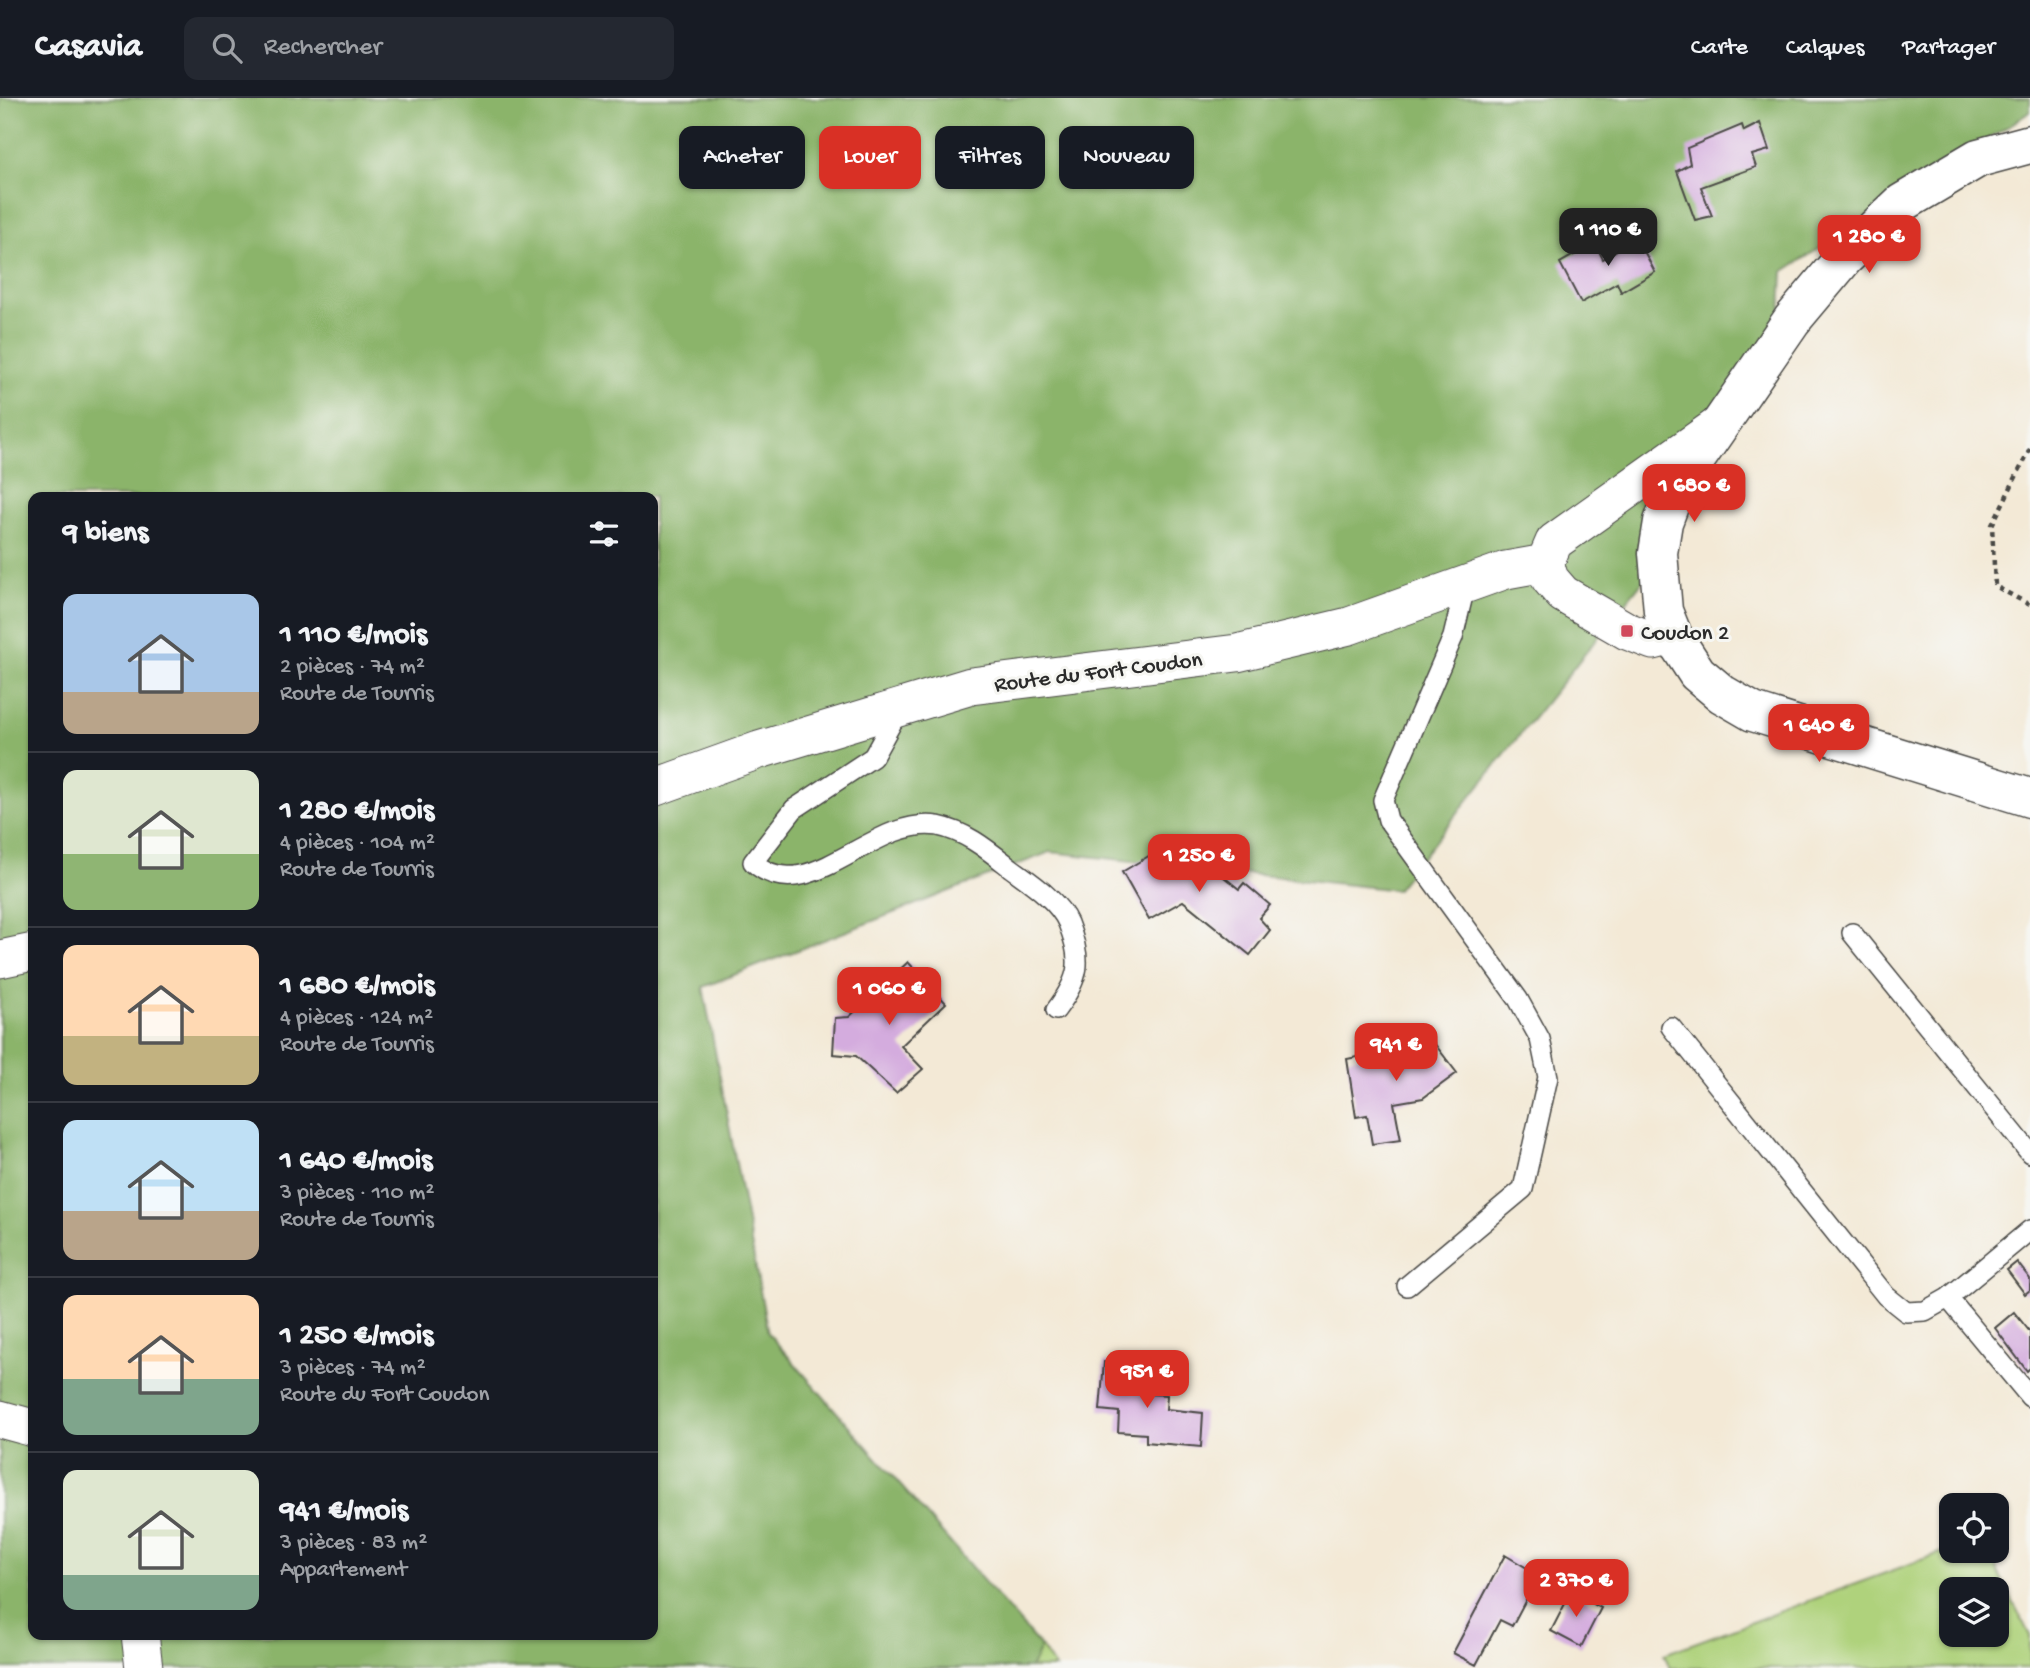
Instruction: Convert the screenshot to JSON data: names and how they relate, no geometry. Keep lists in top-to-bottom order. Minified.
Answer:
{"streets":{"street":["Route du Fort Coudon"]},"places":{"transit":["Coudon 2"]},"page":{"header":"Casavia","search":"Rechercher","nav":["Carte","Calques","Partager"],"chip":["Acheter","Louer","Filtres","Nouveau"],"price":["1 110 €","1 280 €","1 680 €","1 640 €","1 250 €","1 060 €","941 €","951 €","2 370 €"],"heading":"9 biens","list":[{"name":"1 110 €/mois","note":"2 pièces · 74 m² · Route de Tourris"},{"name":"1 280 €/mois","note":"4 pièces · 104 m² · Route de Tourris"},{"name":"1 680 €/mois","note":"4 pièces · 124 m² · Route de Tourris"},{"name":"1 640 €/mois","note":"3 pièces · 110 m² · Route de Tourris"},{"name":"1 250 €/mois","note":"3 pièces · 74 m² · Route du Fort Coudon"},{"name":"941 €/mois","note":"3 pièces · 83 m² · Appartement"}]}}
